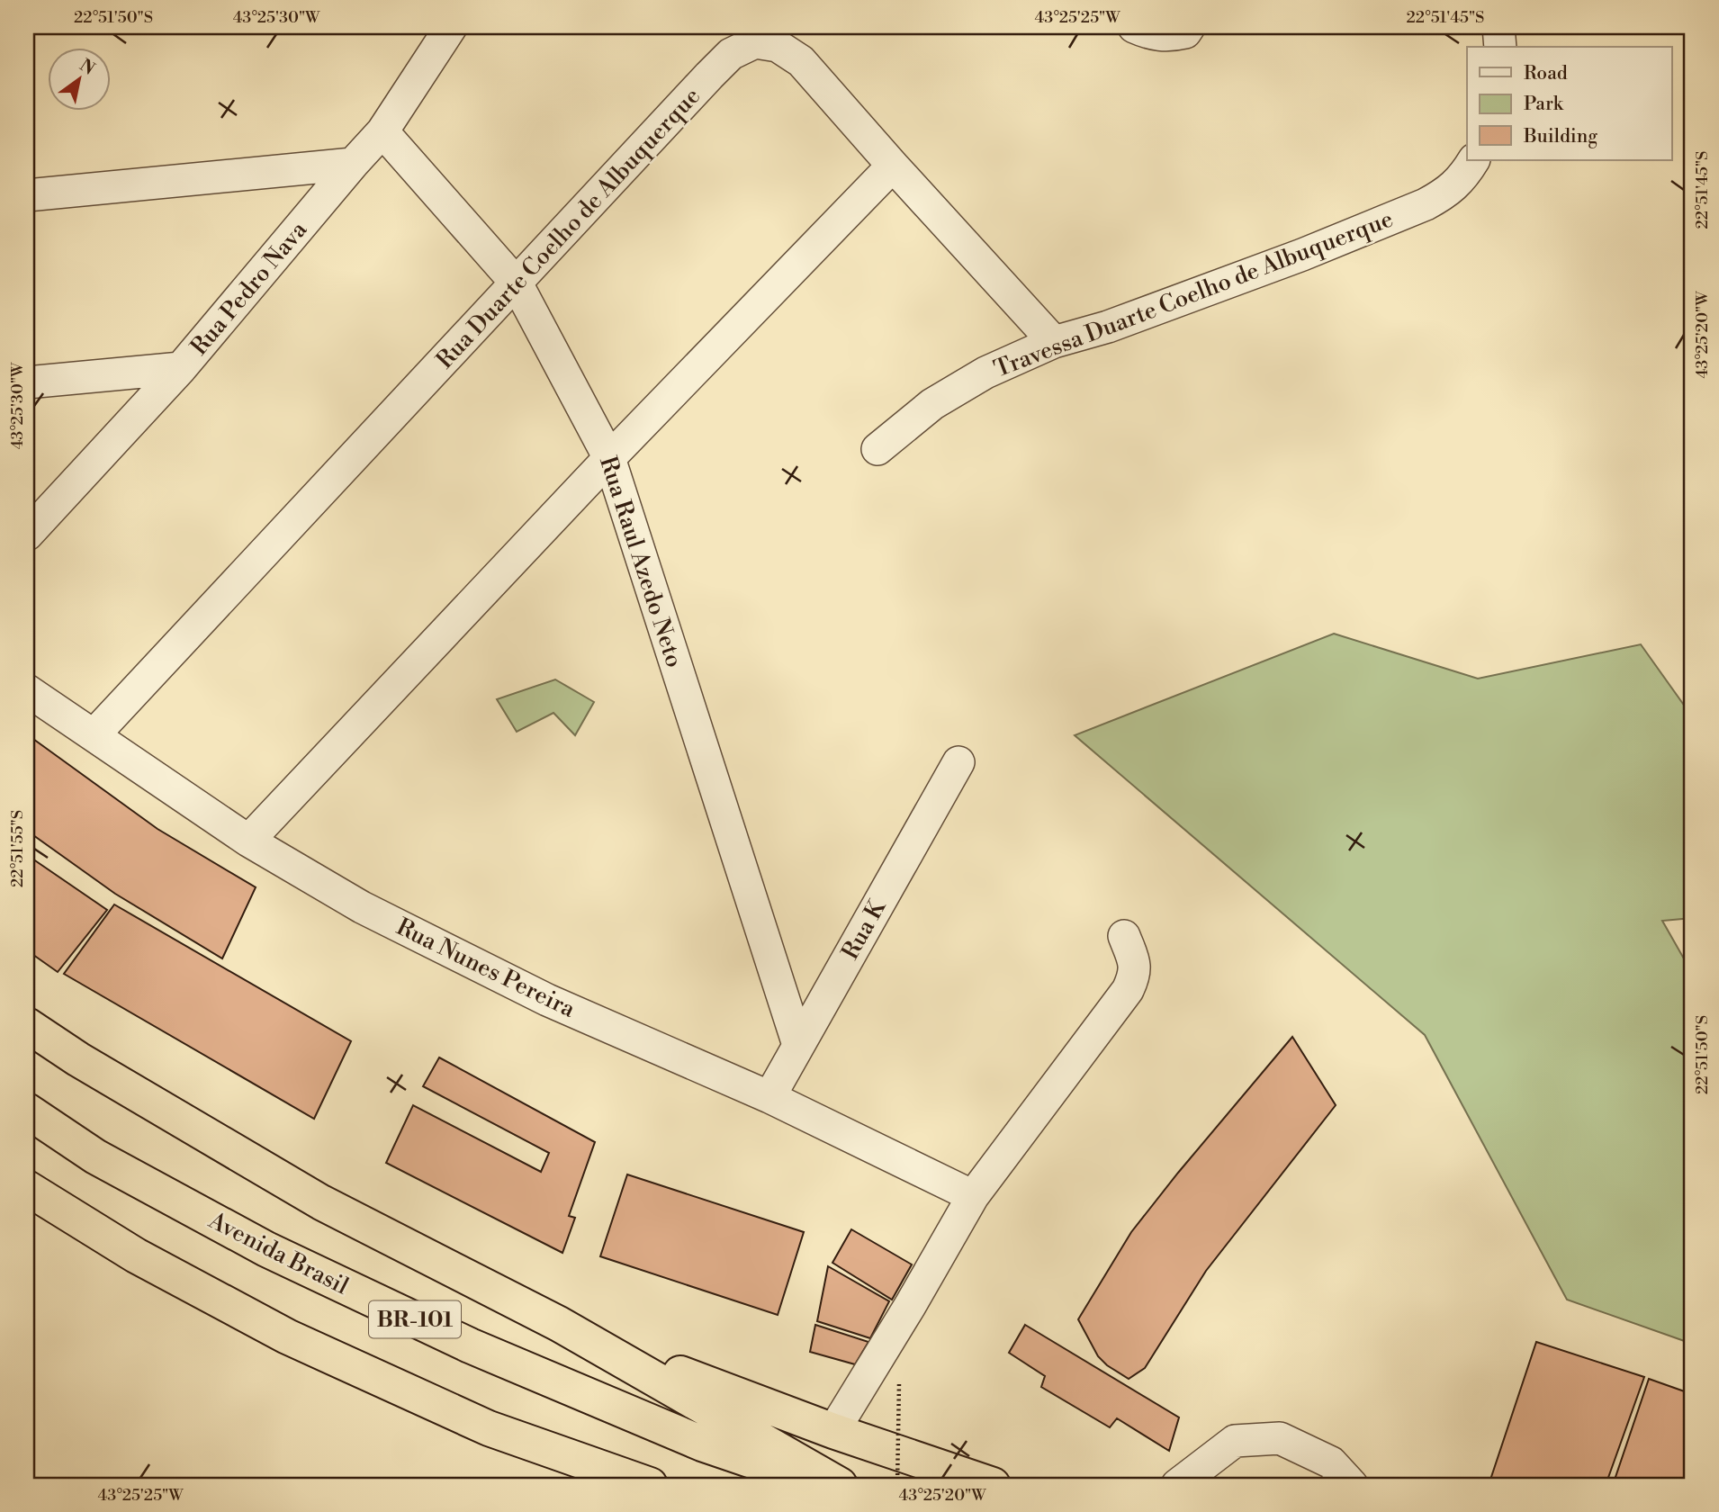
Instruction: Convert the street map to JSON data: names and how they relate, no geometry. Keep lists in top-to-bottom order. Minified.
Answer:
{"streets":{"highway":["Avenida Brasil","BR-101"],"street":["Rua Duarte Coelho de Albuquerque","Rua Pedro Nava","Travessa Duarte Coelho de Albuquerque","Rua Raul Azedo Neto","Rua K","Rua Nunes Pereira"]},"crossings":[["Rua Duarte Coelho de Albuquerque","Travessa Duarte Coelho de Albuquerque"],["Rua Duarte Coelho de Albuquerque","Rua Raul Azedo Neto"],["Rua Duarte Coelho de Albuquerque","Rua Nunes Pereira"],["Rua Pedro Nava","Rua Raul Azedo Neto"],["Rua Raul Azedo Neto","Rua K"],["Rua K","Rua Nunes Pereira"]],"legend":["Road","Park","Building"],"north":"top right","coordinates":["22°51'50\"S","43°25'30\"W","43°25'25\"W","22°51'45\"S","43°25'20\"W","22°51'55\"S"]}
